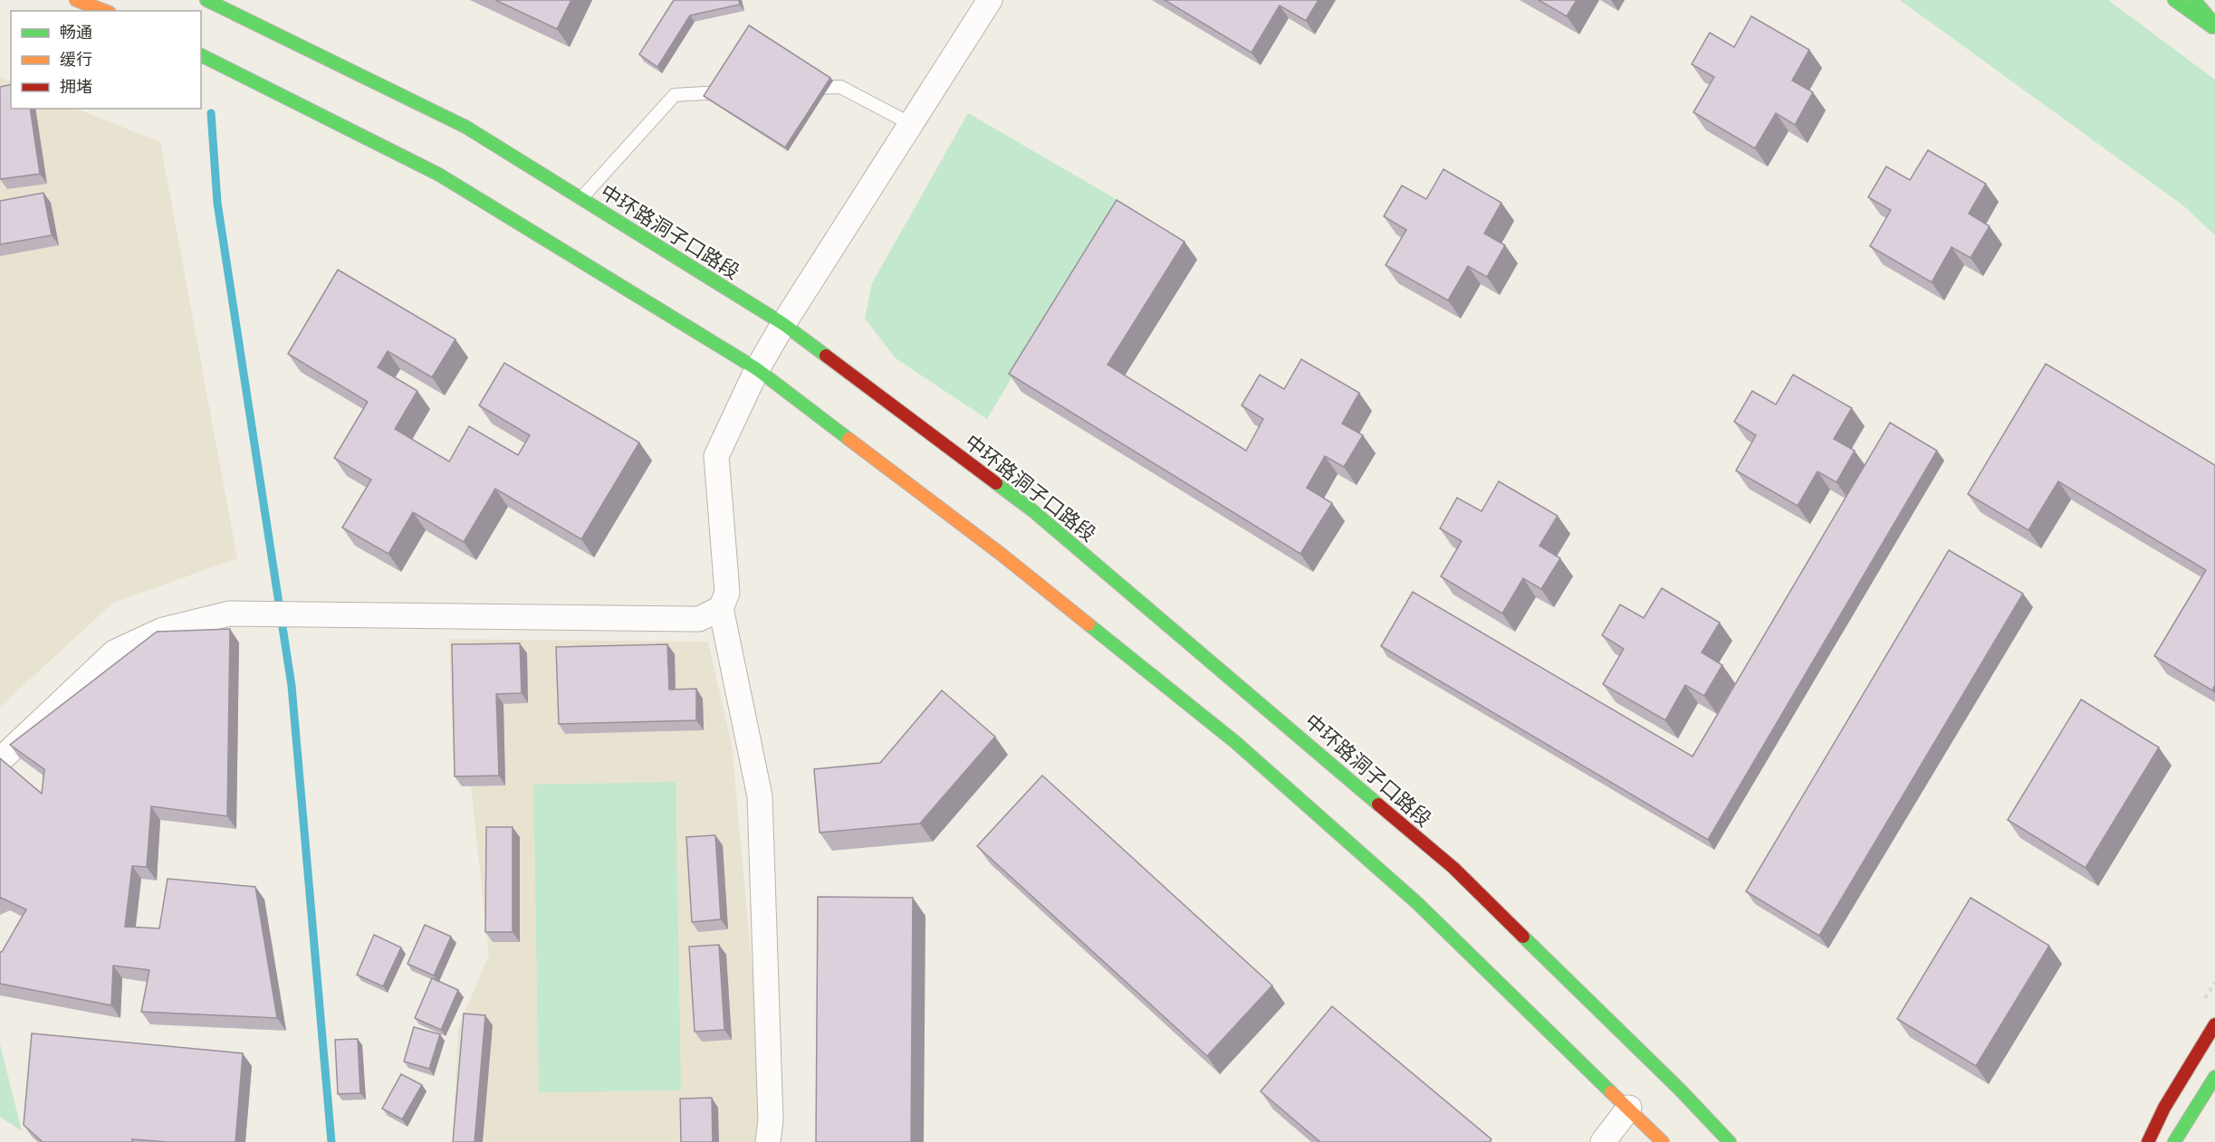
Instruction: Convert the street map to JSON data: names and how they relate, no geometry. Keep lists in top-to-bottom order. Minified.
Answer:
{"streets":{"main road":["中环路洞子口路段"]},"legend":["畅通","缓行","拥堵"]}
